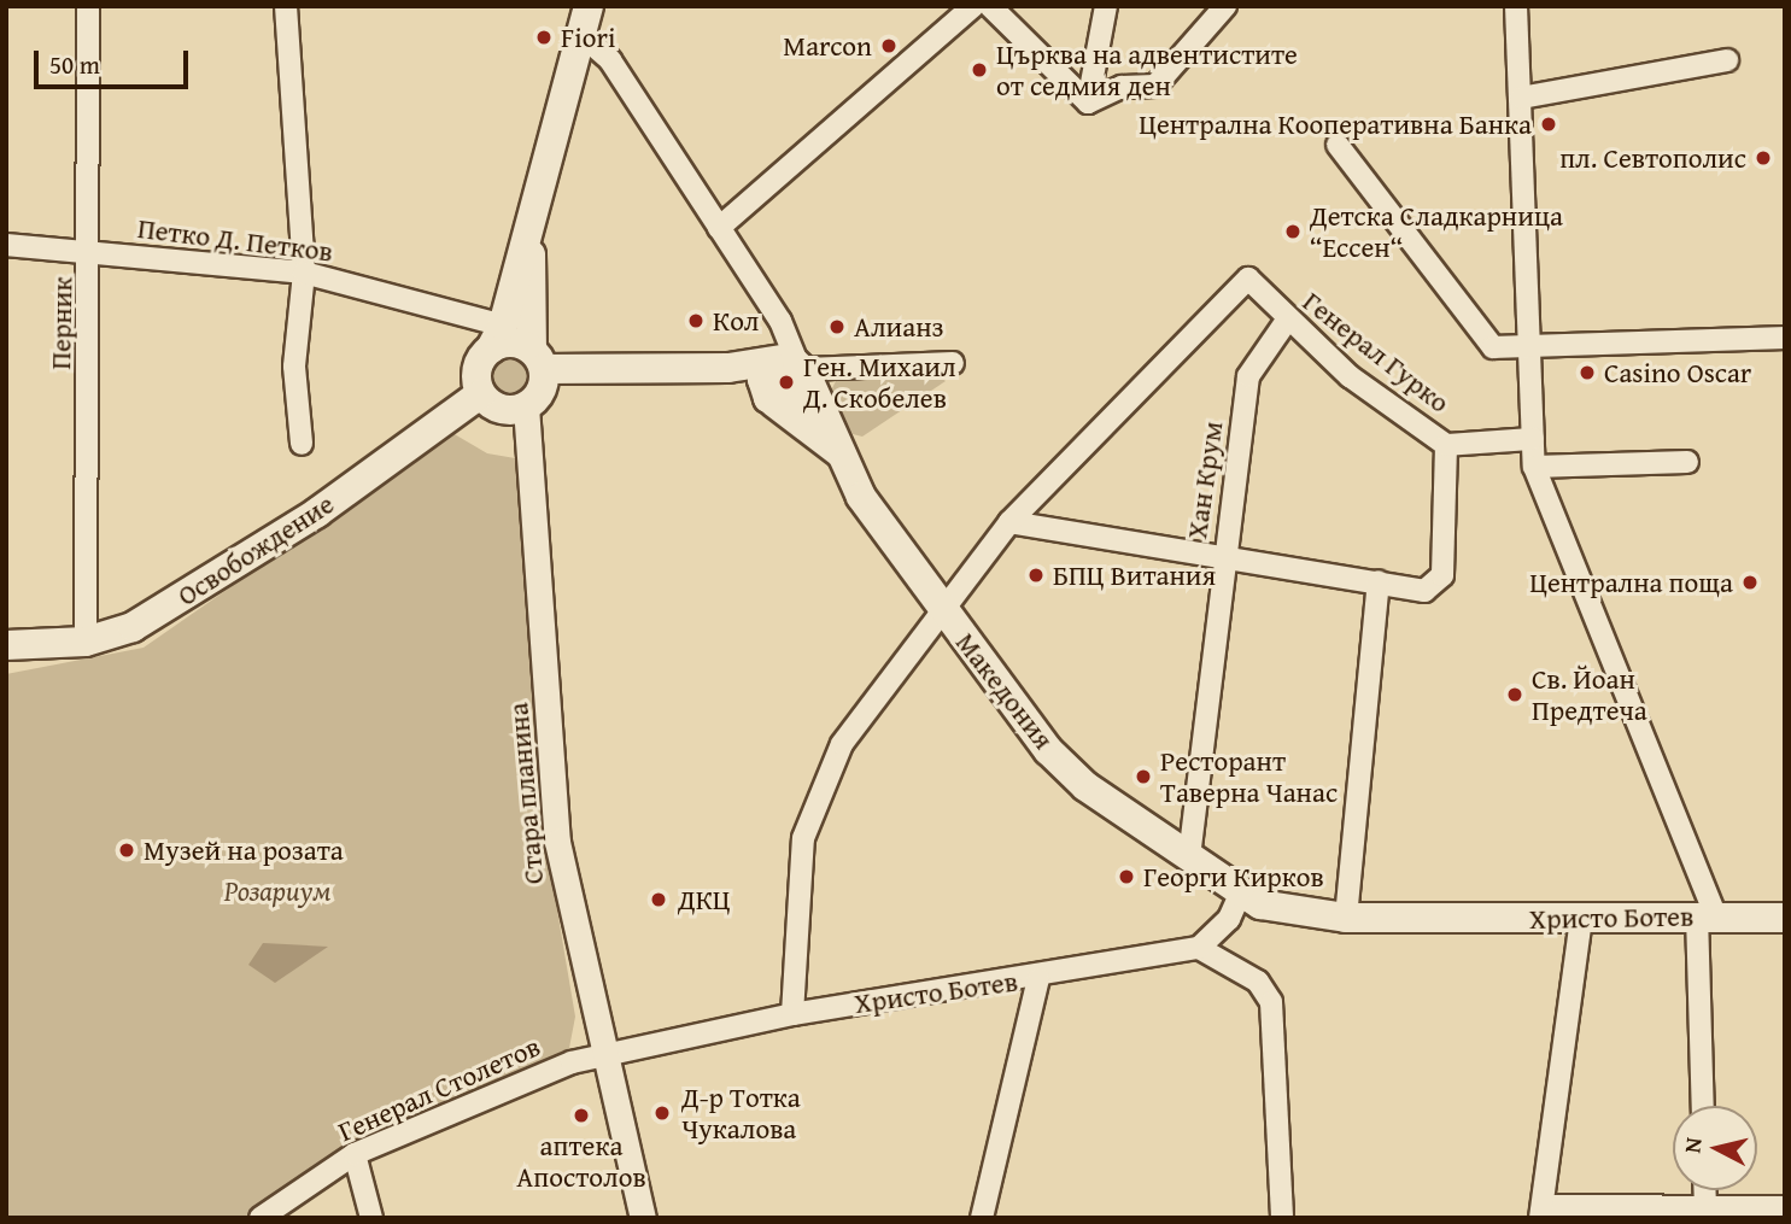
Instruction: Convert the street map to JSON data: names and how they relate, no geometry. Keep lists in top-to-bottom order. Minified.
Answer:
{"streets":{"main road":["Освобождение","Македония","Христо Ботев"],"street":["Петко Д. Петков","Перник","Генерал Гурко","Хан Крум","Стара планина","Генерал Столетов"]},"crossings":[["Петко Д. Петков","Перник"],["Петко Д. Петков","Освобождение"],["Петко Д. Петков","Стара планина"],["Перник","Освобождение"],["Генерал Гурко","Хан Крум"],["Хан Крум","Македония"],["Освобождение","Стара планина"],["Македония","Христо Ботев"],["Стара планина","Христо Ботев"],["Стара планина","Генерал Столетов"],["Христо Ботев","Генерал Столетов"]],"parks":["Розариум"],"places":["Fiori","Marcon","Църква на адвентистите от седмия ден","Централна Кооперативна Банка","пл. Севтополис","Детска Сладкарница “Ессен“","Кол","Алианз","Casino Oscar","Ген. Михаил Д. Скобелев","БПЦ Витания","Централна поща","Св. Йоан Предтеча","Ресторант Таверна Чанас","Музей на розата","Георги Кирков","ДКЦ","Д-р Тотка Чукалова","аптека Апостолов"],"scale_bar":"50 m","north":"left"}
